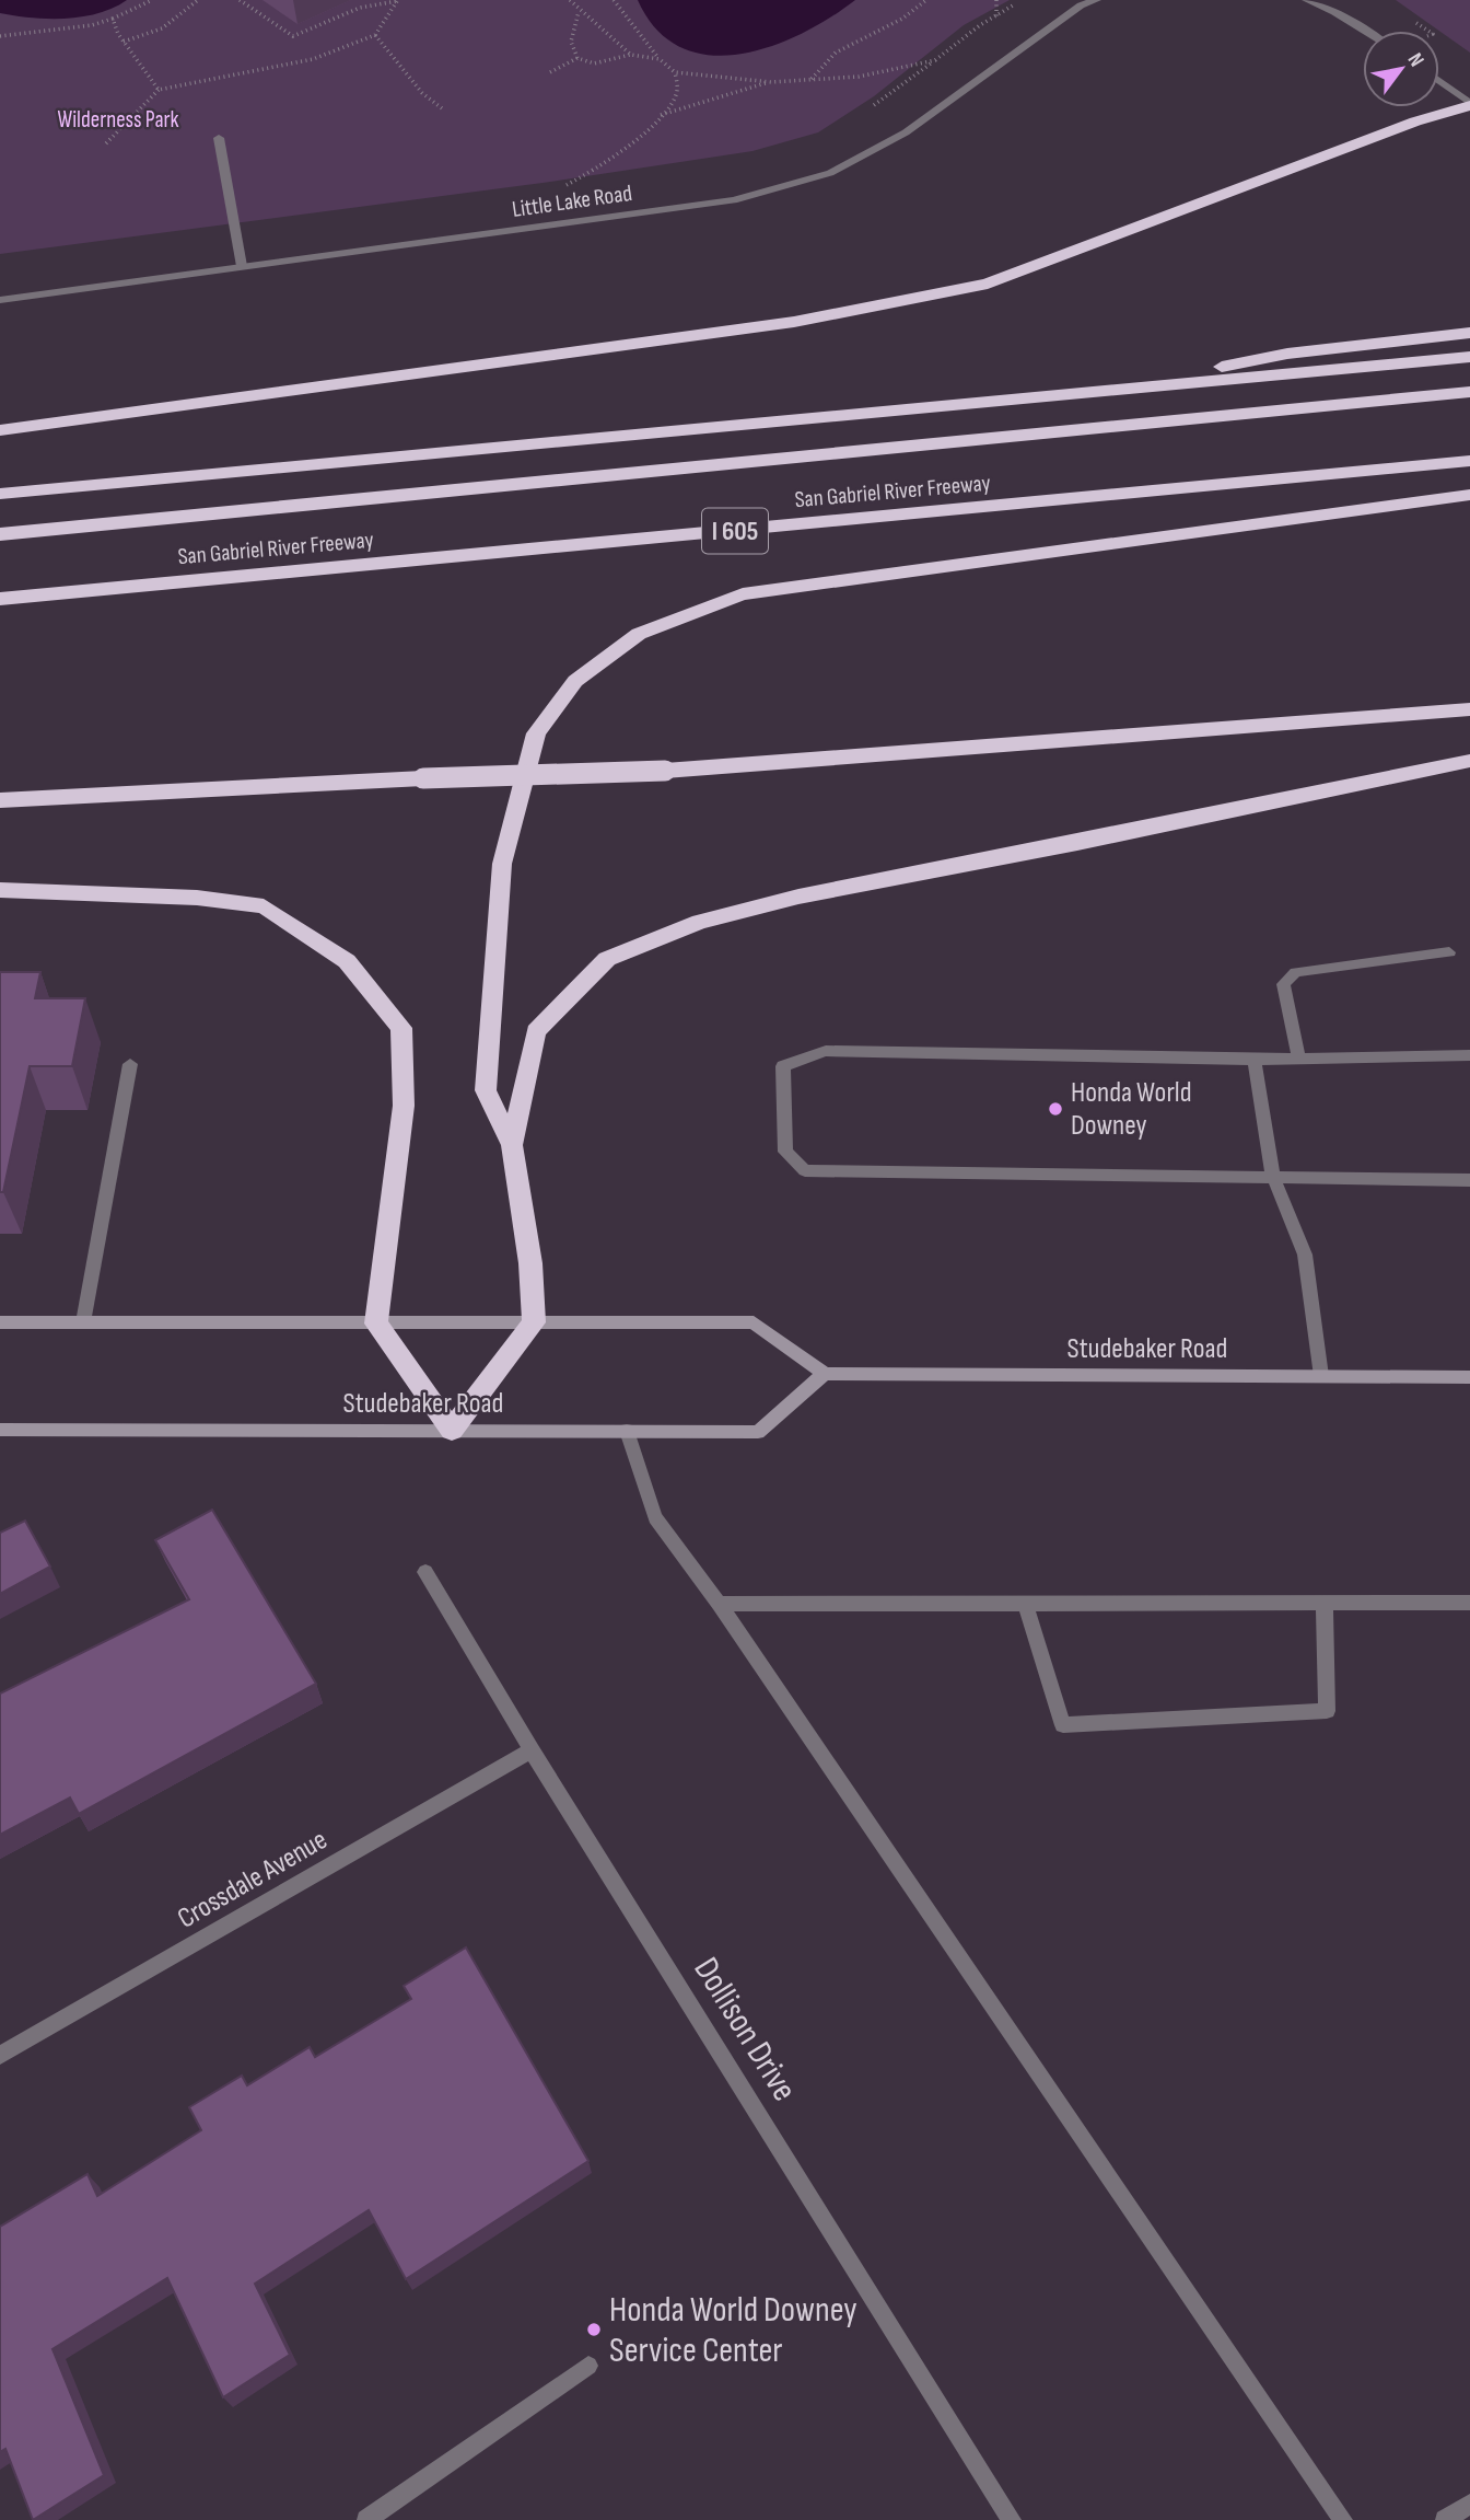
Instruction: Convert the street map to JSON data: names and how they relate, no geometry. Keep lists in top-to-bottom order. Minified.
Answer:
{"streets":{"highway":["San Gabriel River Freeway","I 605"],"main road":["Studebaker Road"],"street":["Little Lake Road","Crossdale Avenue","Dollison Drive"]},"crossings":[["Crossdale Avenue","Dollison Drive"]],"parks":["Wilderness Park"],"places":["Honda World Downey","Honda World Downey Service Center"],"north":"top right"}
